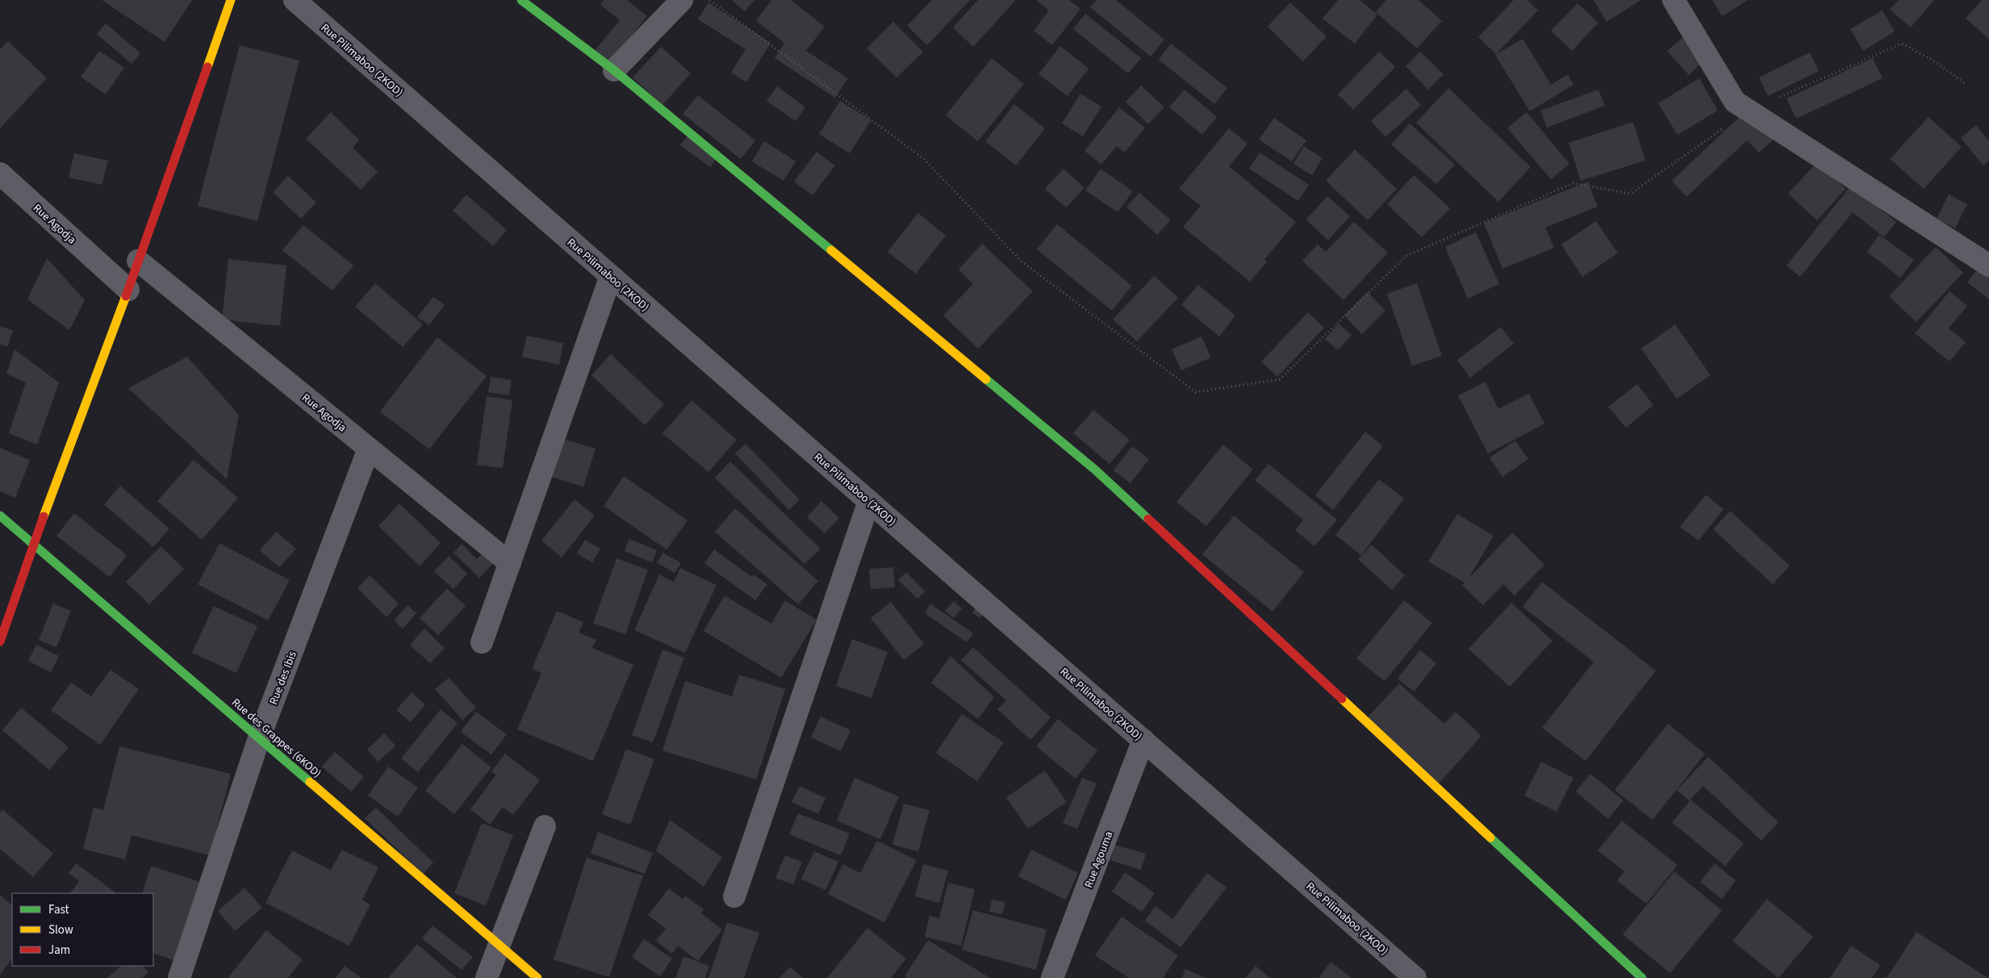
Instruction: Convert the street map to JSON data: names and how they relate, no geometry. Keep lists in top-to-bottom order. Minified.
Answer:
{"streets":{"street":["Rue Pilimaboo (2KOD)","Rue Agodja","Rue des Ibis","Rue des Grappes (6KOD)","Rue Agouma"]},"crossings":[["Rue Pilimaboo (2KOD)","Rue Agouma"],["Rue Agodja","Rue des Ibis"],["Rue des Ibis","Rue des Grappes (6KOD)"]],"legend":["Fast","Slow","Jam"]}
